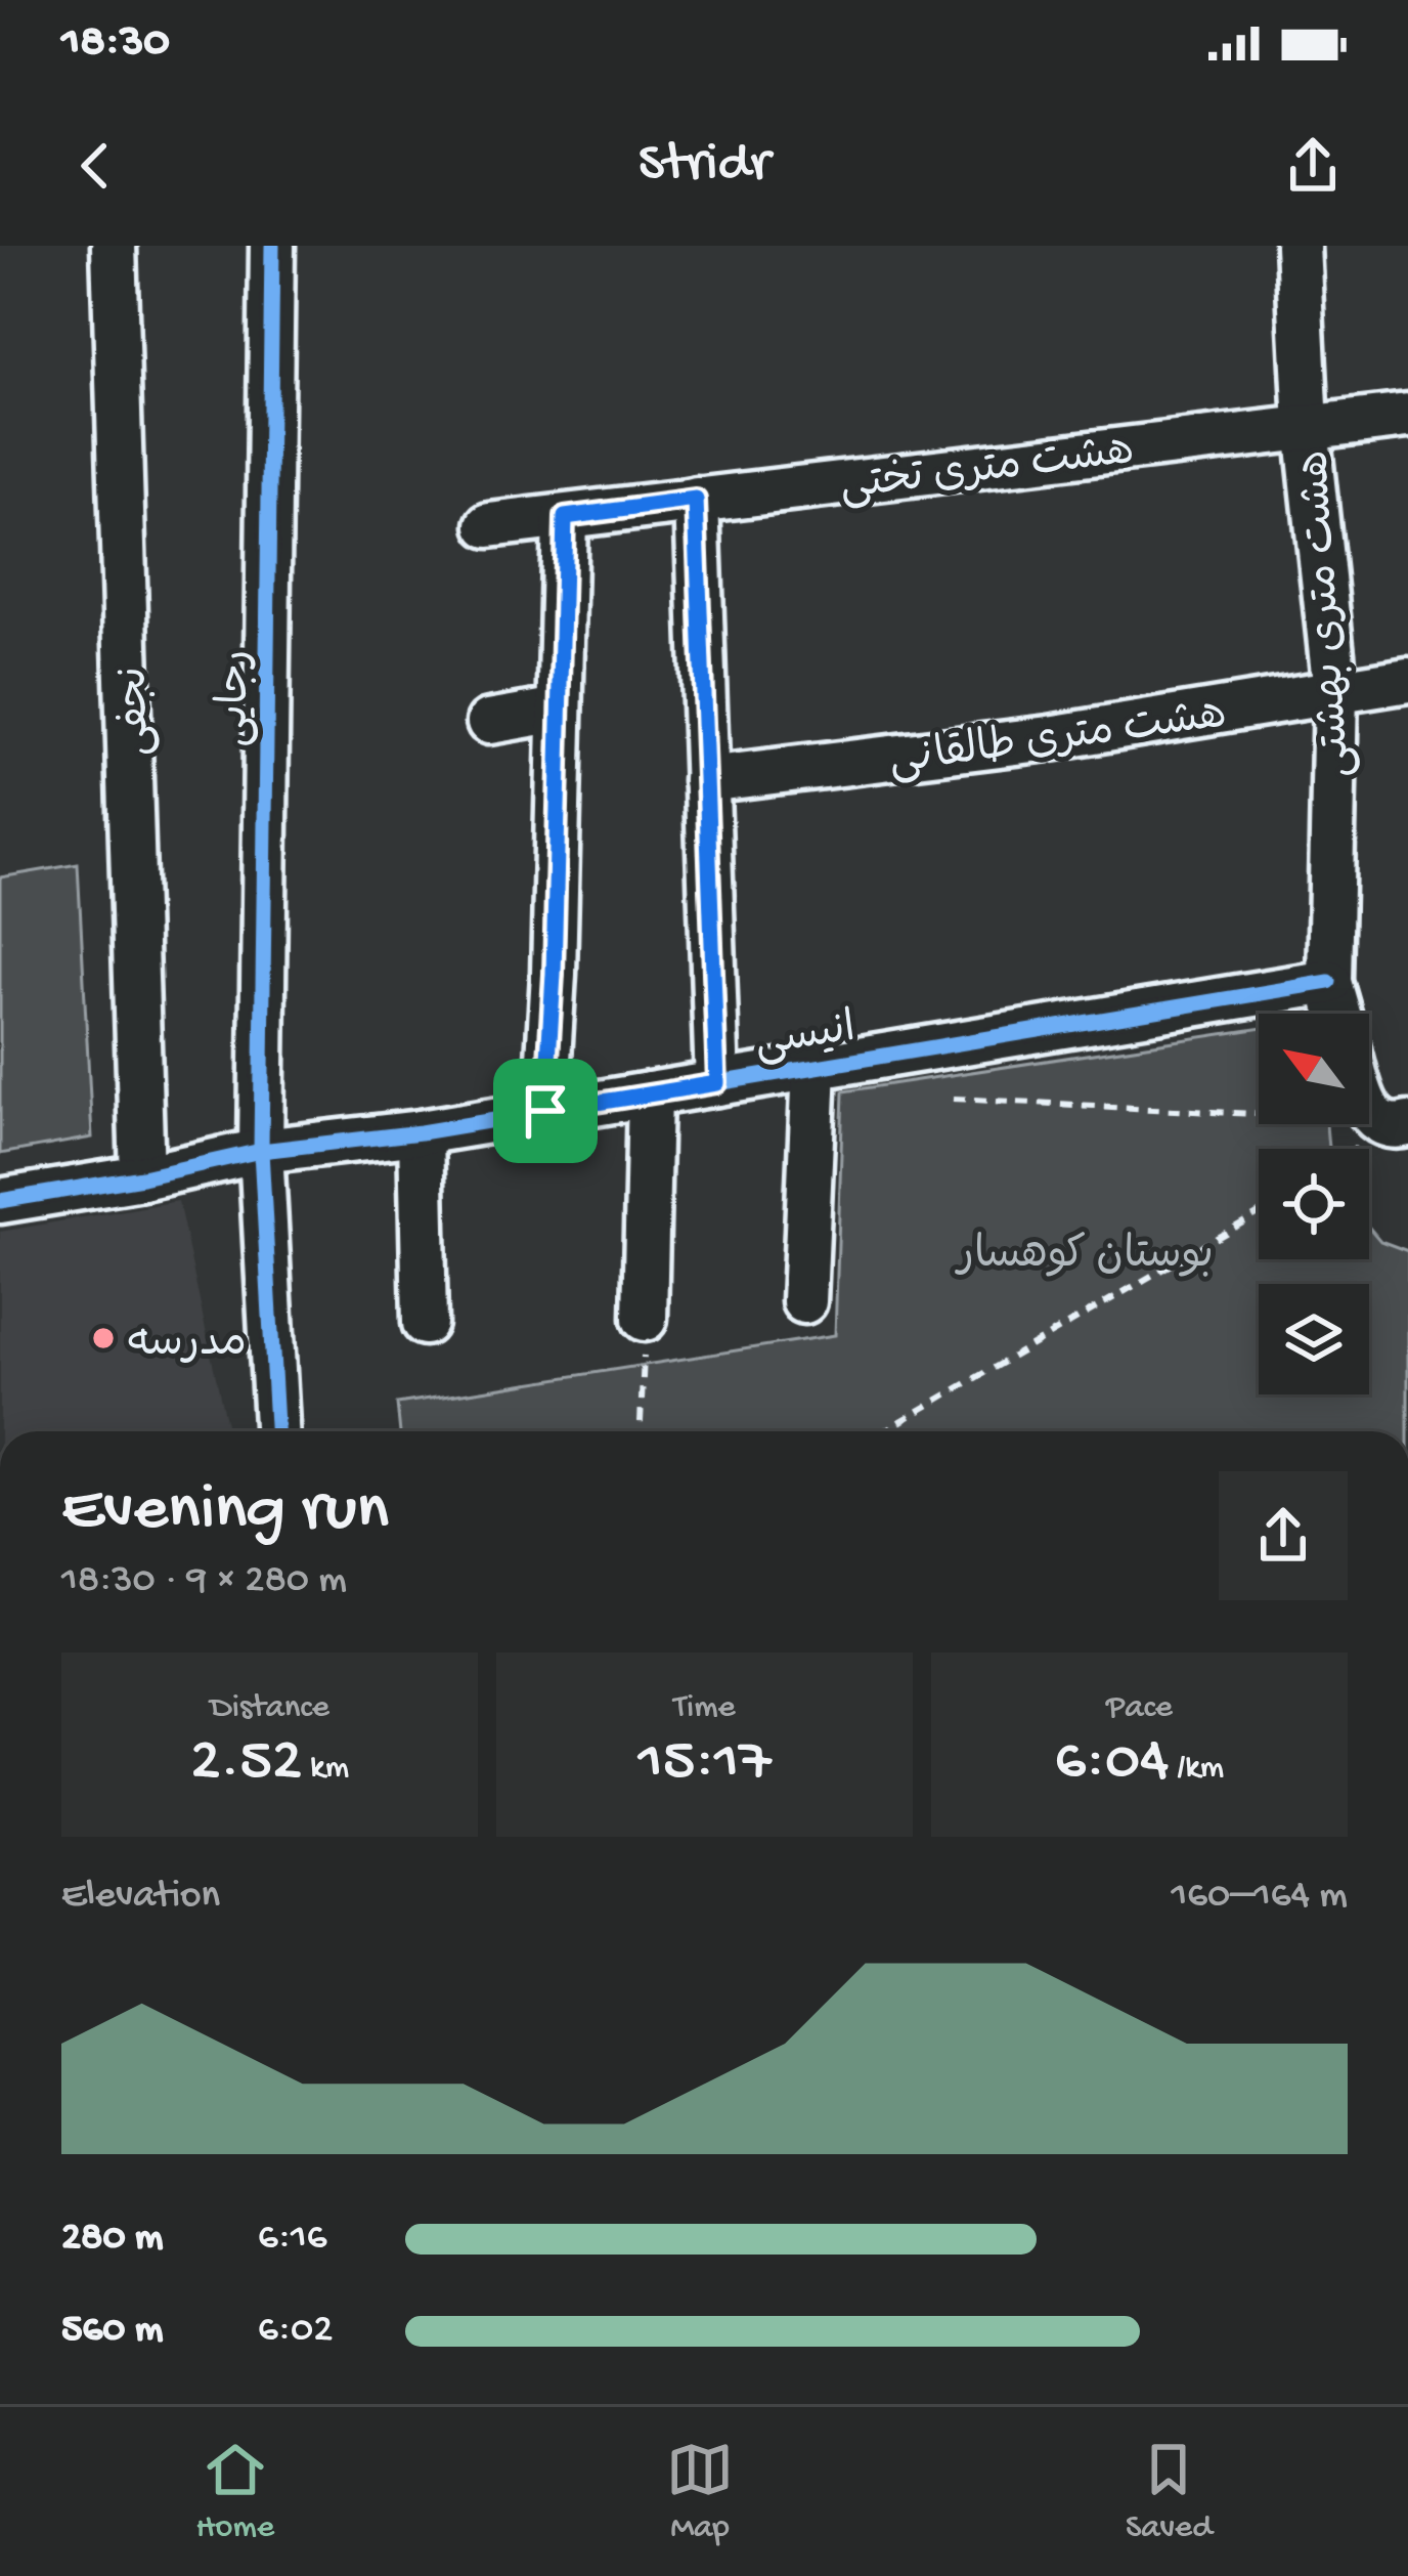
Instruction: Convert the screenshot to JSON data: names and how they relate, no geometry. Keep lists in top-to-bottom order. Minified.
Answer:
{"streets":{"street":["هشت متری تختی","هشت متری بهشتی","رجایی","نجفی","هشت متری طالقانی","انیسی"]},"crossings":[["هشت متری تختی","هشت متری بهشتی"],["هشت متری بهشتی","هشت متری طالقانی"],["هشت متری بهشتی","انیسی"],["رجایی","انیسی"],["نجفی","انیسی"]],"parks":["بوستان کوهسار"],"places":["مدرسه"],"north":"top left","page":{"status":"18:30","header":"Stridr","heading":["Evening run","18:30 · 9 × 280 m"],"stats":[["Distance","2.52 km"],["Time","15:17"],["Pace","6:04 /km"]],"chart":["Elevation","160–164 m"],"list":[{"name":"280 m","note":"6:16"},{"name":"560 m","note":"6:02"}],"tabs":["Home","Map","Saved"]}}
